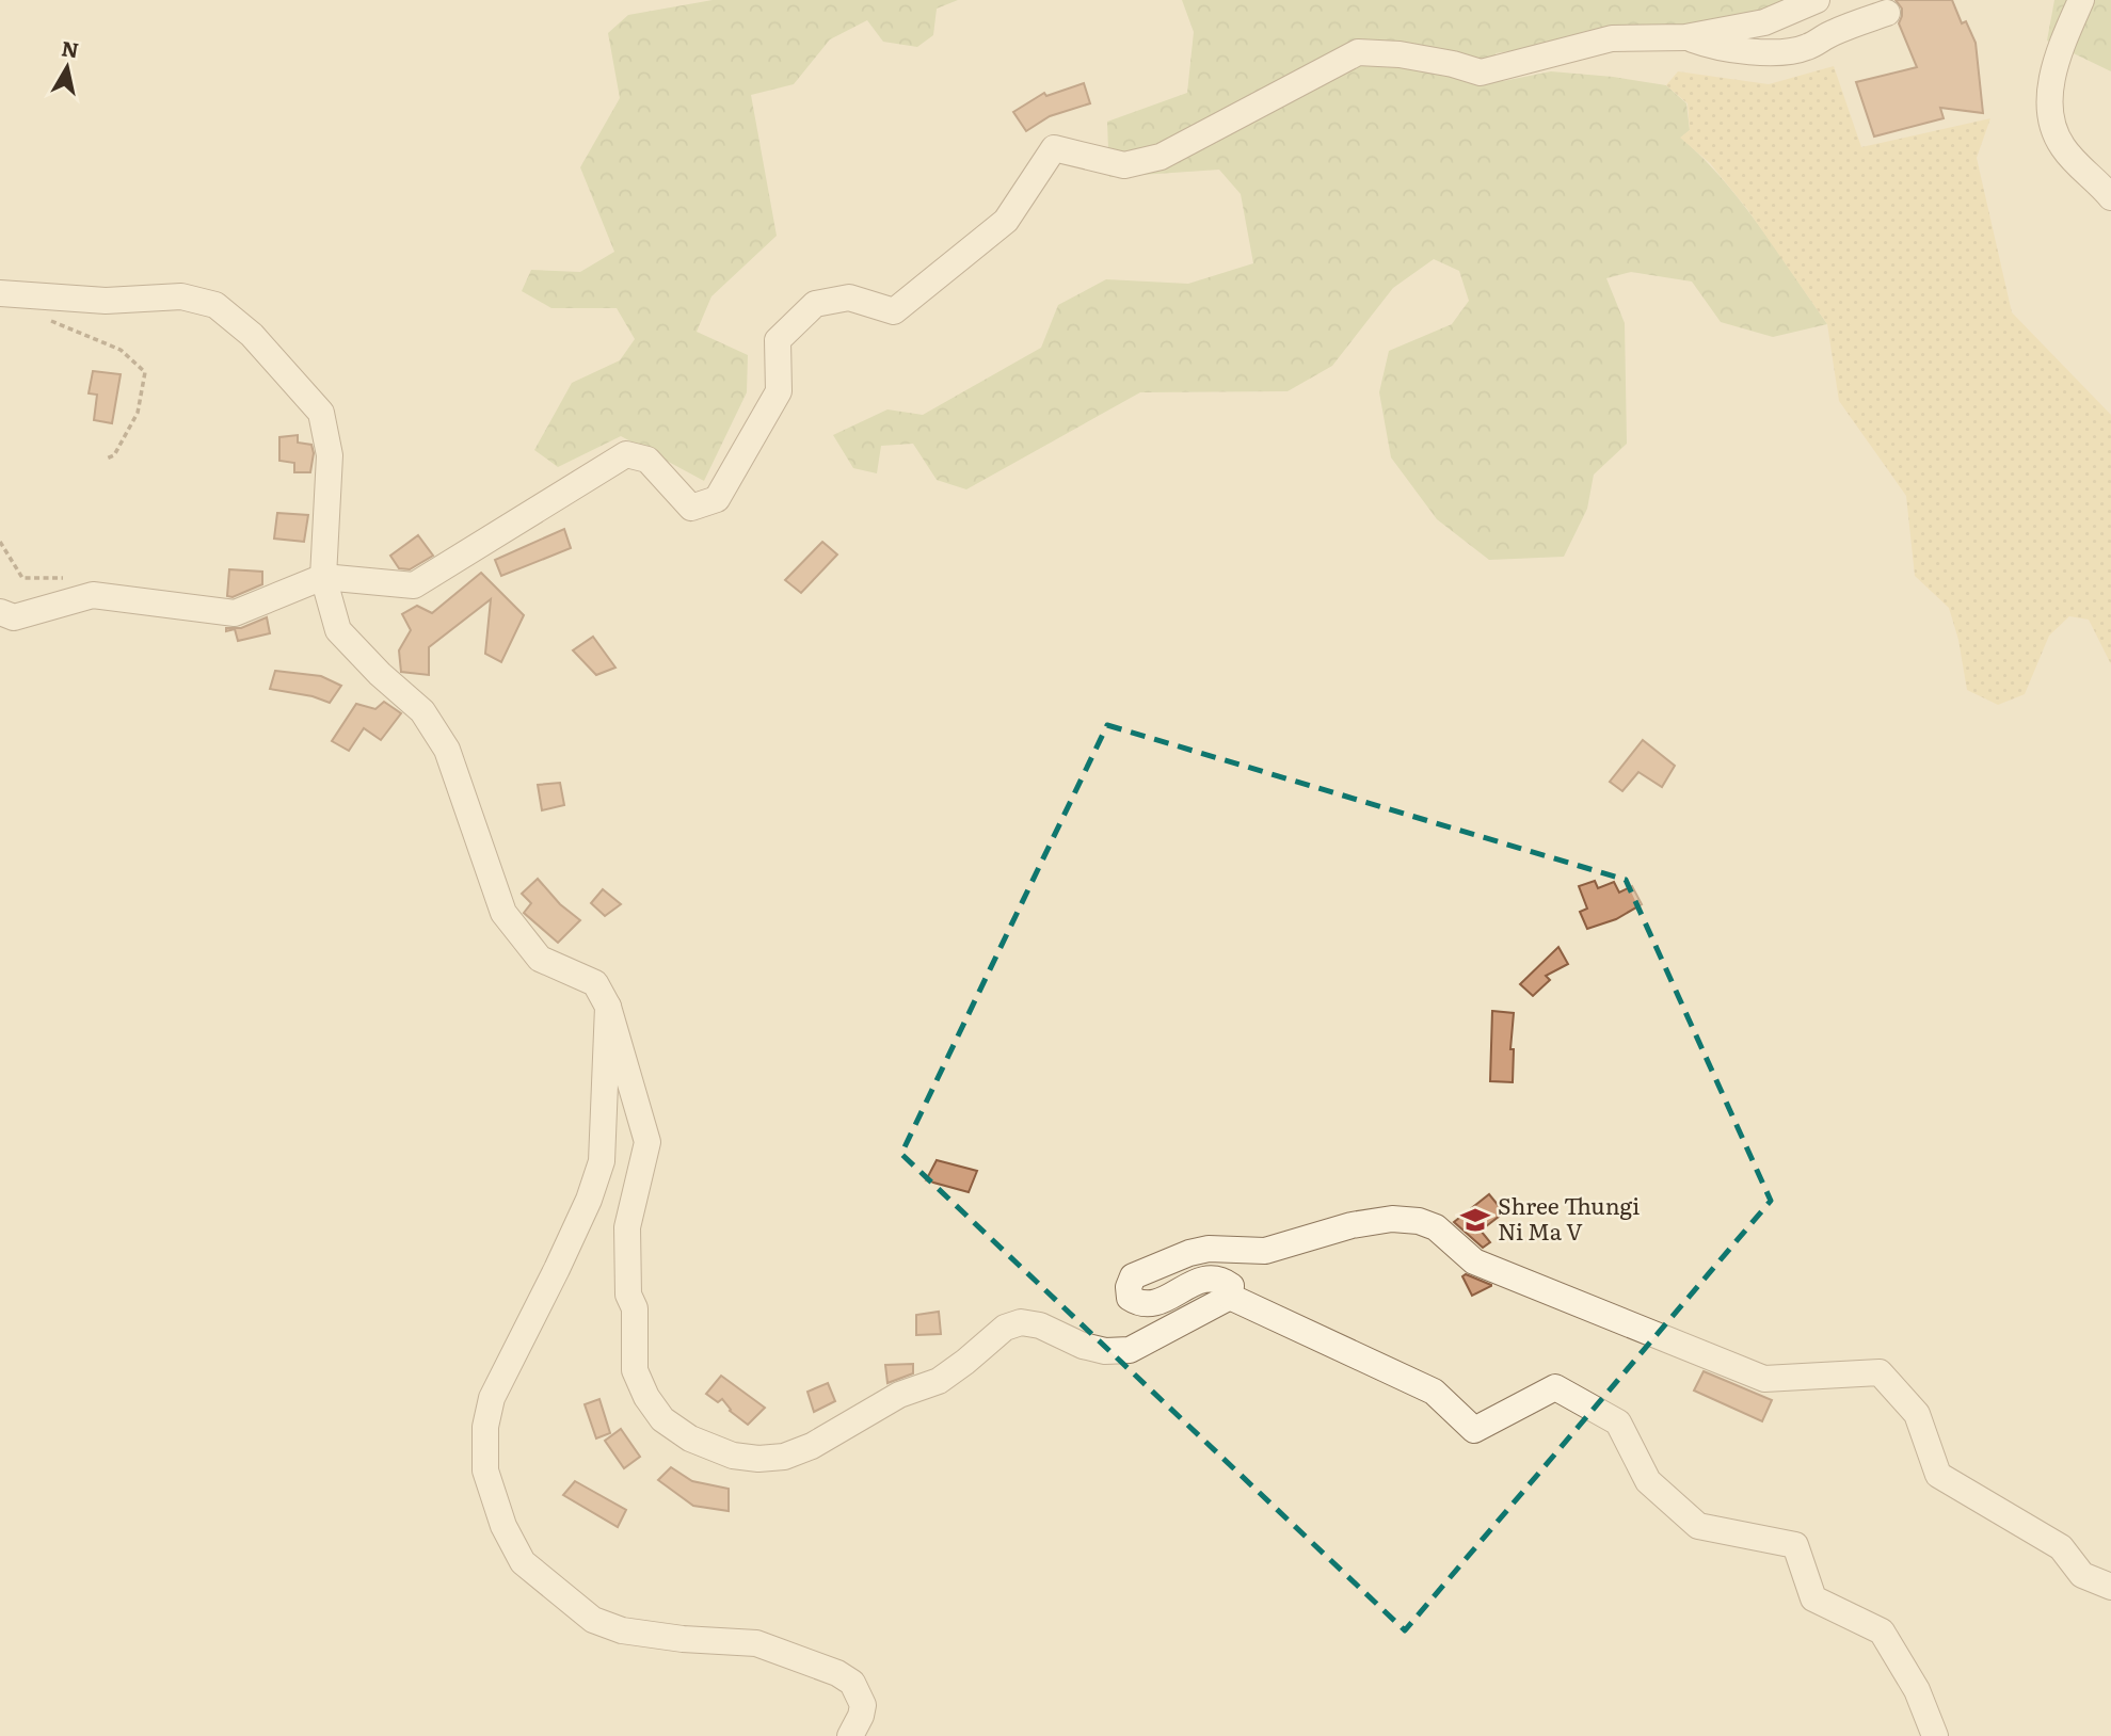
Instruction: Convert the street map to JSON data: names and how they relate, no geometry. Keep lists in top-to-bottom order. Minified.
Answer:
{"places":{"school or university":["Shree Thungi Ni Ma V"]},"north":"top"}
